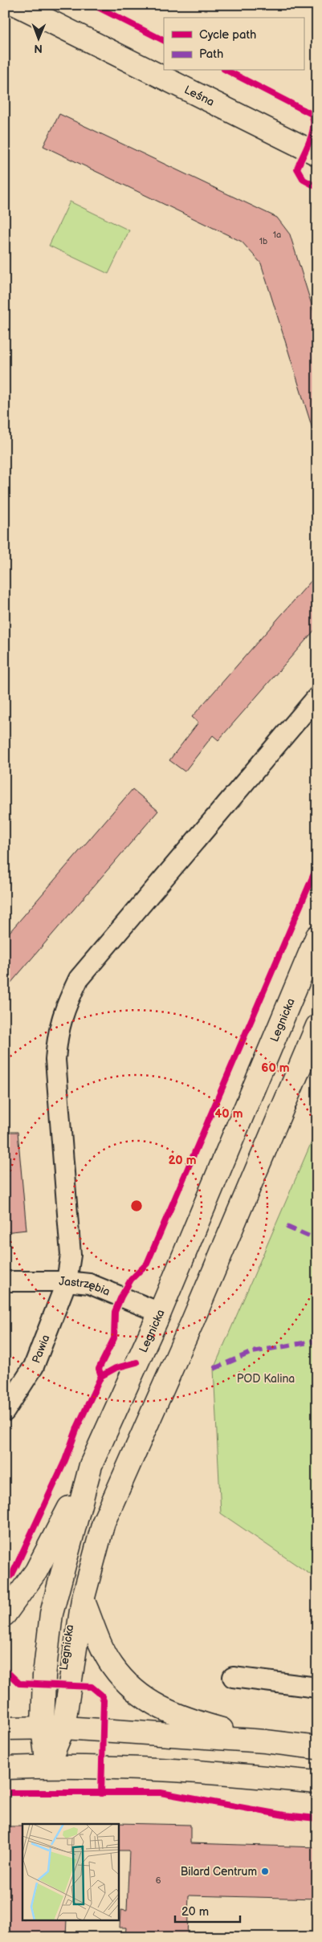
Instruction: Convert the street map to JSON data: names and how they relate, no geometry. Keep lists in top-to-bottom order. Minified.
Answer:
{"streets":{"main road":["Leśna","Legnicka"],"street":["Jastrzębia","Pawia"]},"crossings":[["Legnicka","Jastrzębia"],["Jastrzębia","Pawia"]],"parks":["POD Kalina"],"places":["Bilard Centrum"],"house_numbers":["1a","1b","6"],"legend":["Cycle path","Path"],"scale_bar":"20 m","north":"bottom","rings":["60 m","40 m","20 m"]}
